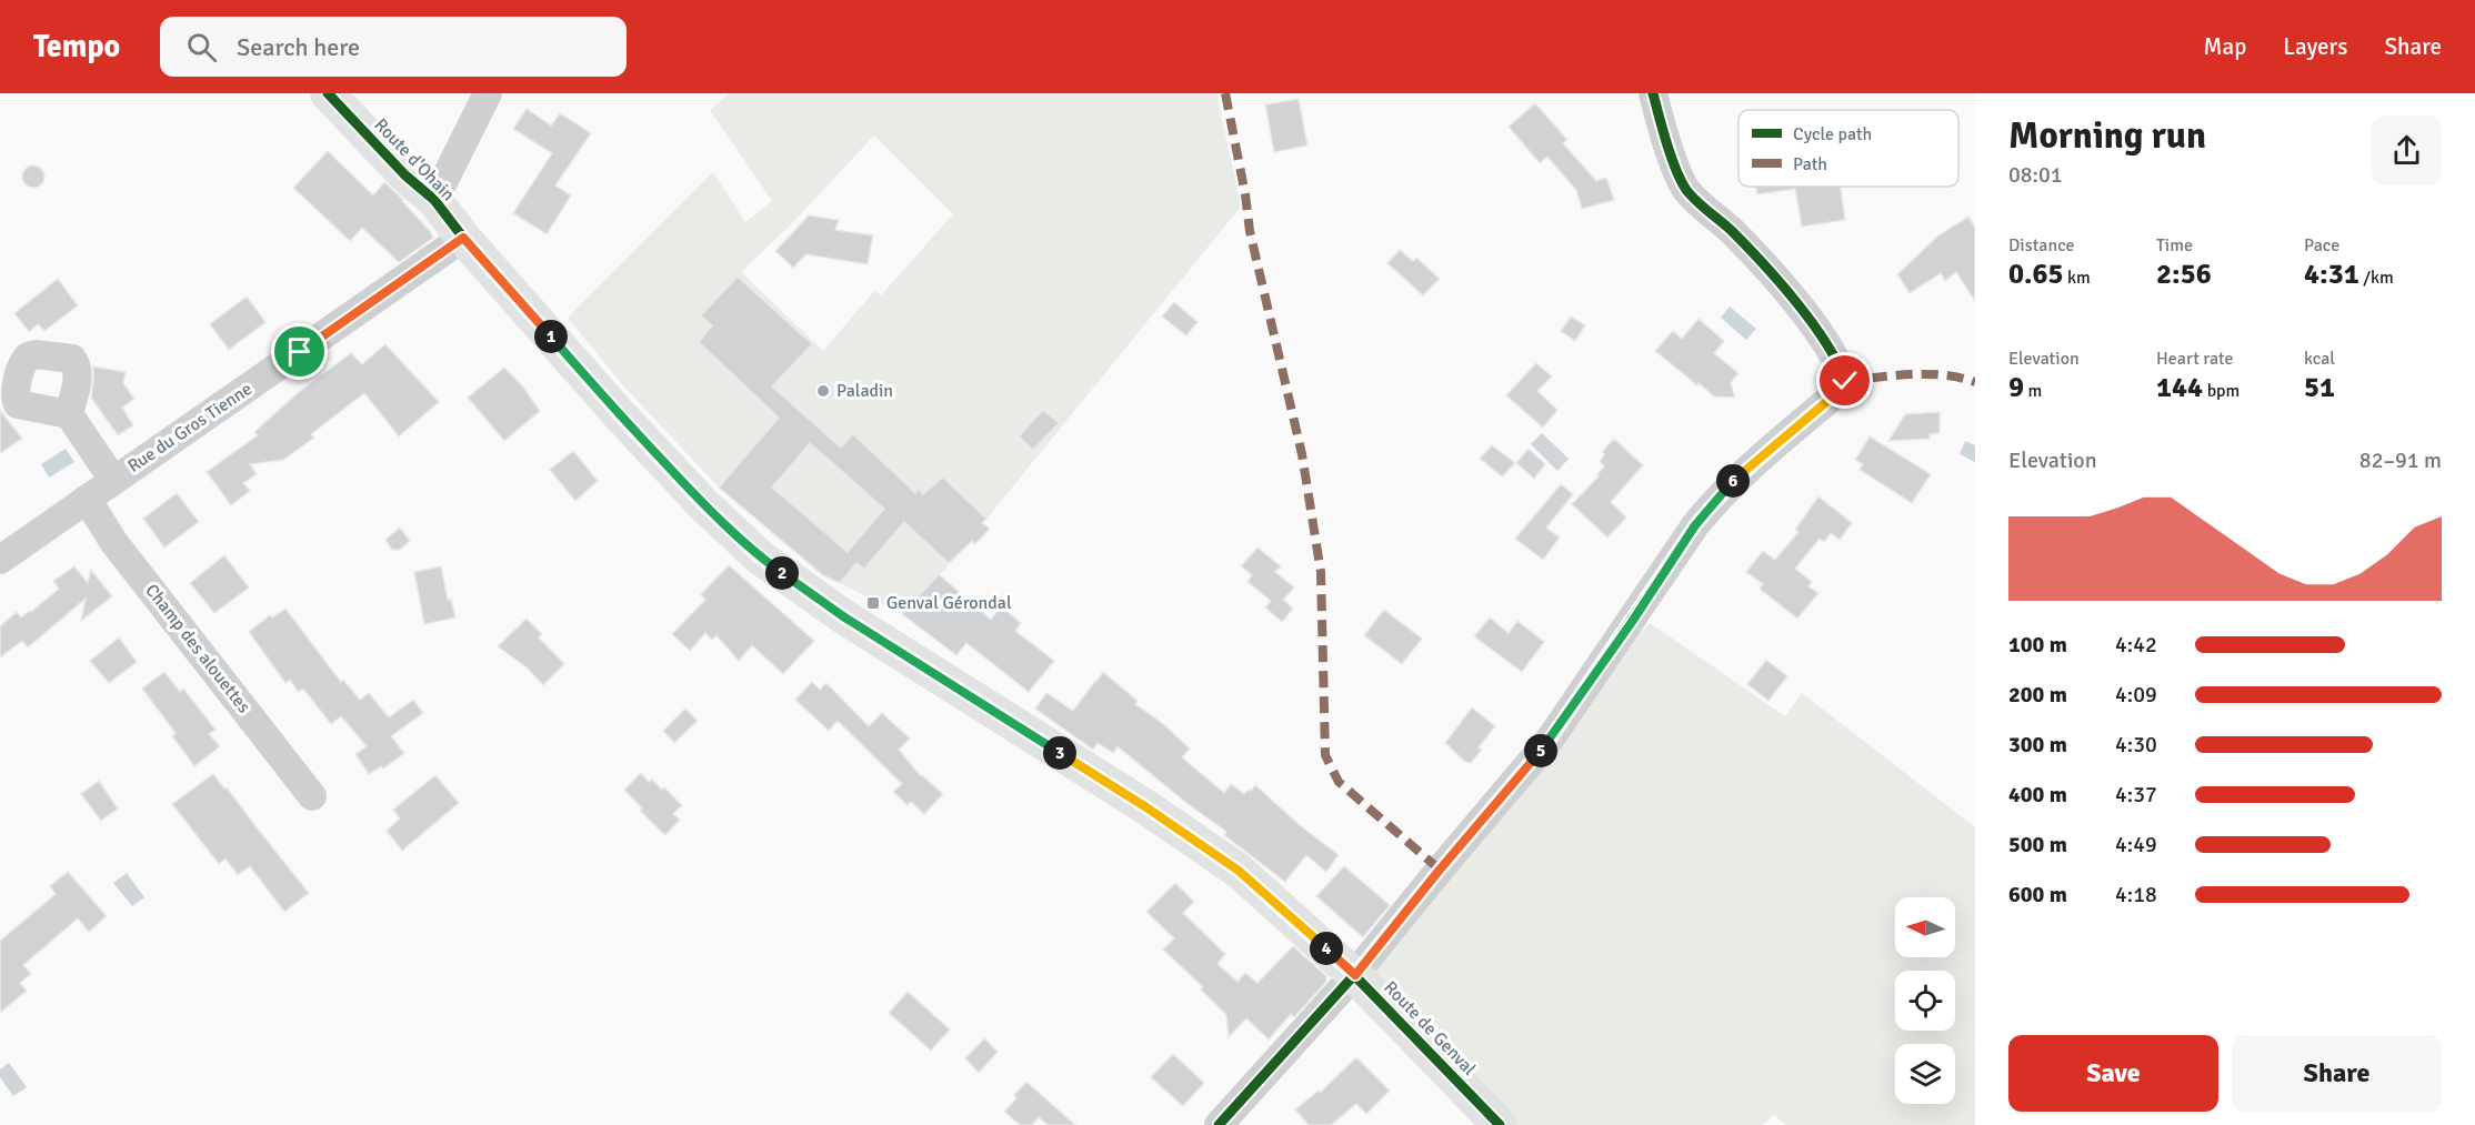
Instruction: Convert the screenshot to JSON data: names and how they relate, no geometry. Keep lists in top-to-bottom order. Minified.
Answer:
{"streets":{"main road":["Route d'Ohain","Route de Genval"],"street":["Rue du Gros Tienne","Champ des alouettes"]},"crossings":[["Route d'Ohain","Rue du Gros Tienne"],["Route d'Ohain","Route de Genval"],["Rue du Gros Tienne","Champ des alouettes"]],"places":{"other":["Paladin"],"transit":["Genval Gérondal"]},"legend":["Cycle path","Path"],"north":"left","page":{"header":"Tempo","search":"Search here","nav":["Map","Layers","Share"],"heading":["Morning run","08:01"],"stats":[["Distance","0.65 km"],["Time","2:56"],["Pace","4:31 /km"],["Elevation","9 m"],["Heart rate","144 bpm"],["kcal","51"]],"pins":["1","6","2","5","3","4"],"chart":["Elevation","82–91 m"],"list":[{"name":"100 m","note":"4:42"},{"name":"200 m","note":"4:09"},{"name":"300 m","note":"4:30"},{"name":"400 m","note":"4:37"},{"name":"500 m","note":"4:49"},{"name":"600 m","note":"4:18"}],"buttons":["Save","Share"]}}
